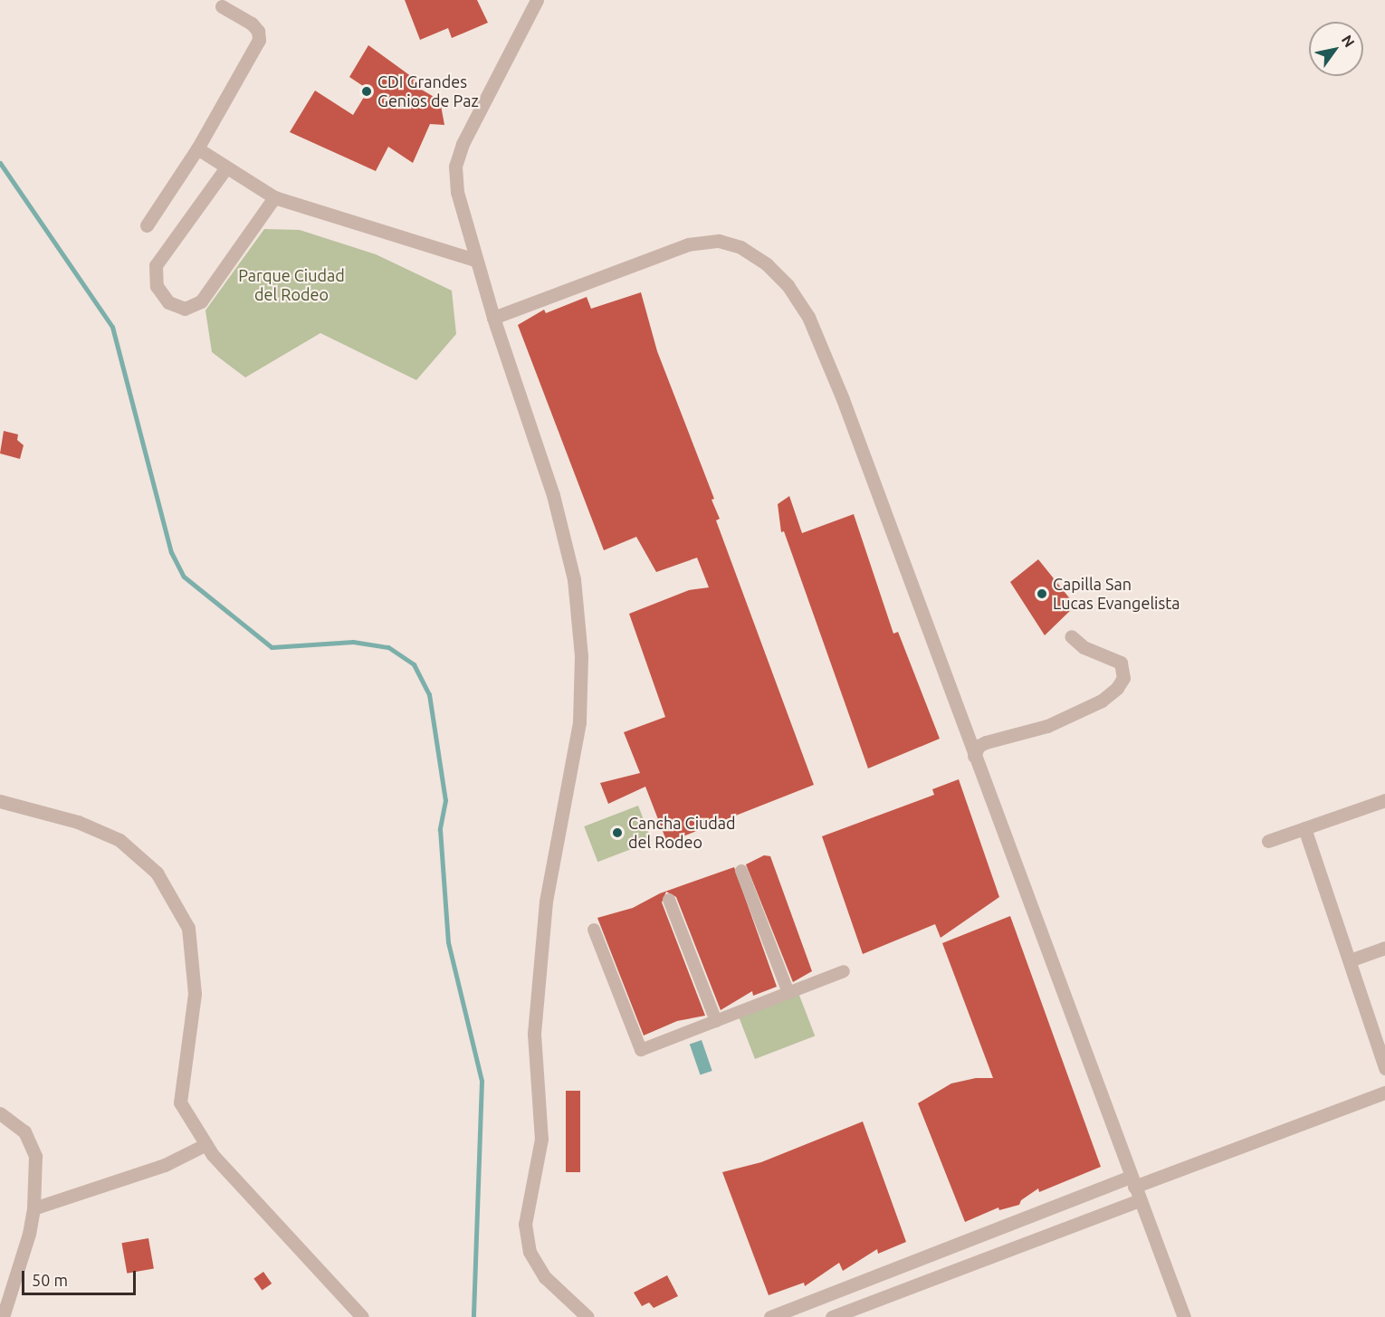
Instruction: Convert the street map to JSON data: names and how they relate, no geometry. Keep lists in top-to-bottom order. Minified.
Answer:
{"parks":["Parque Ciudad del Rodeo"],"places":["CDI Grandes Genios de Paz","Capilla San Lucas Evangelista","Cancha Ciudad del Rodeo"],"scale_bar":"50 m","north":"top right"}
